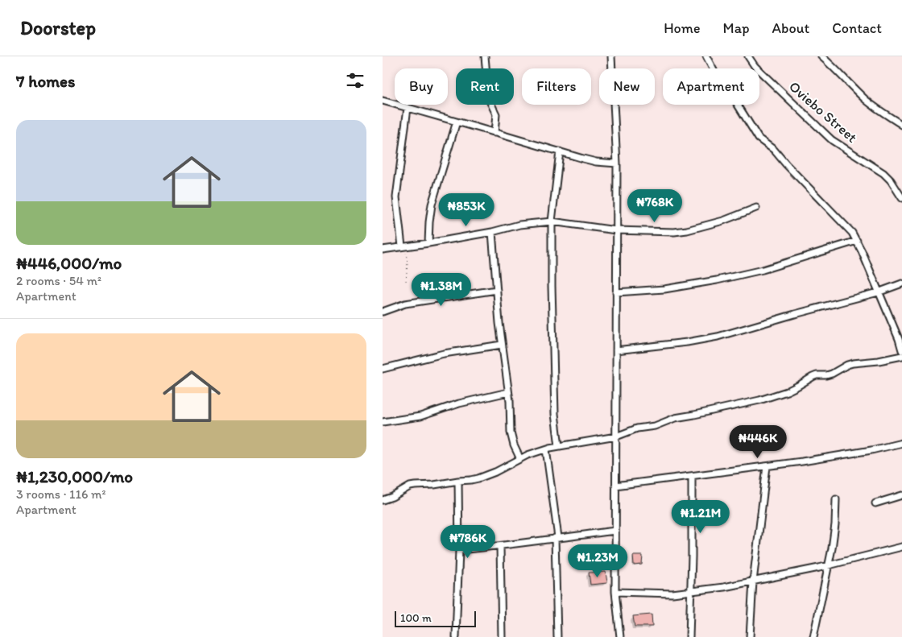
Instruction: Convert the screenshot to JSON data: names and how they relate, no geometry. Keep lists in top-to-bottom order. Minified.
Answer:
{"streets":{"street":["Oviebo Street"]},"scale_bar":"100 m","page":{"header":"Doorstep","nav":["Home","Map","About","Contact"],"heading":"7 homes","chip":["Buy","Rent","Filters","New","Apartment"],"list":[{"name":"₦446,000/mo","note":"2 rooms · 54 m² · Apartment"},{"name":"₦1,230,000/mo","note":"3 rooms · 116 m² · Apartment"}],"price":["₦768K","₦853K","₦1.38M","₦446K","₦1.21M","₦786K","₦1.23M"],"scale":"100 m"}}
